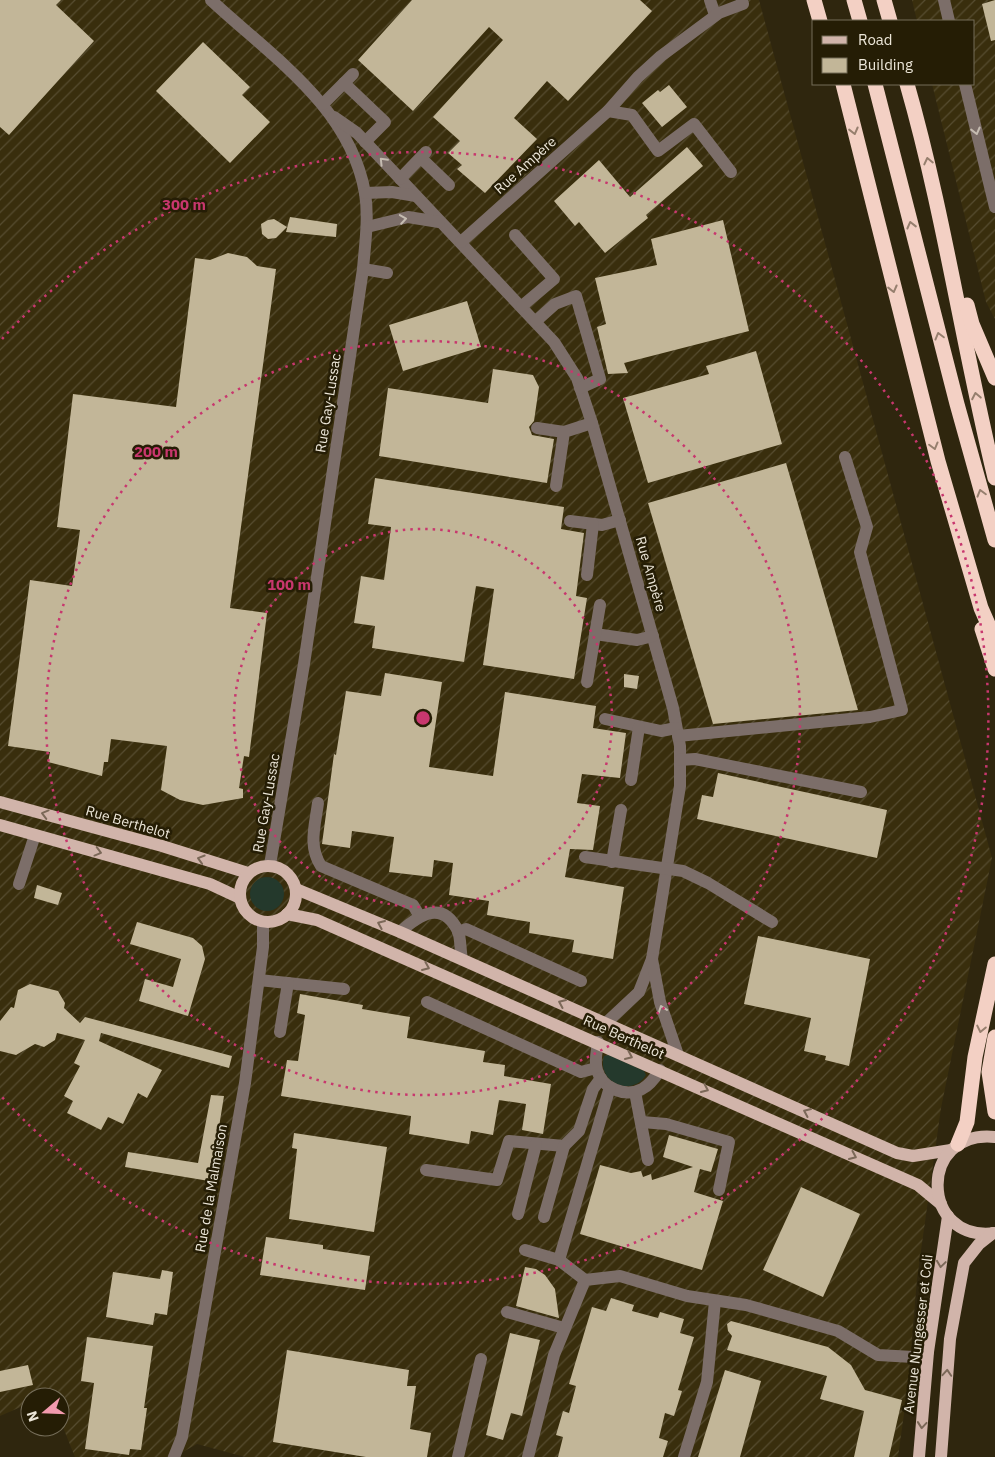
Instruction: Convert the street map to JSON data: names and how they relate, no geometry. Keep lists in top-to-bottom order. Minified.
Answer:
{"streets":{"main road":["Rue Berthelot","Avenue Nungesser et Coli"],"street":["Rue Ampère","Rue Gay-Lussac","Rue de la Malmaison"]},"crossings":[["Rue Ampère","Rue Gay-Lussac"],["Rue Ampère","Rue Berthelot"],["Rue Gay-Lussac","Rue Berthelot"],["Rue Gay-Lussac","Rue de la Malmaison"],["Rue Berthelot","Rue de la Malmaison"]],"legend":["Road","Building"],"north":"left","rings":["300 m","200 m","100 m"]}
